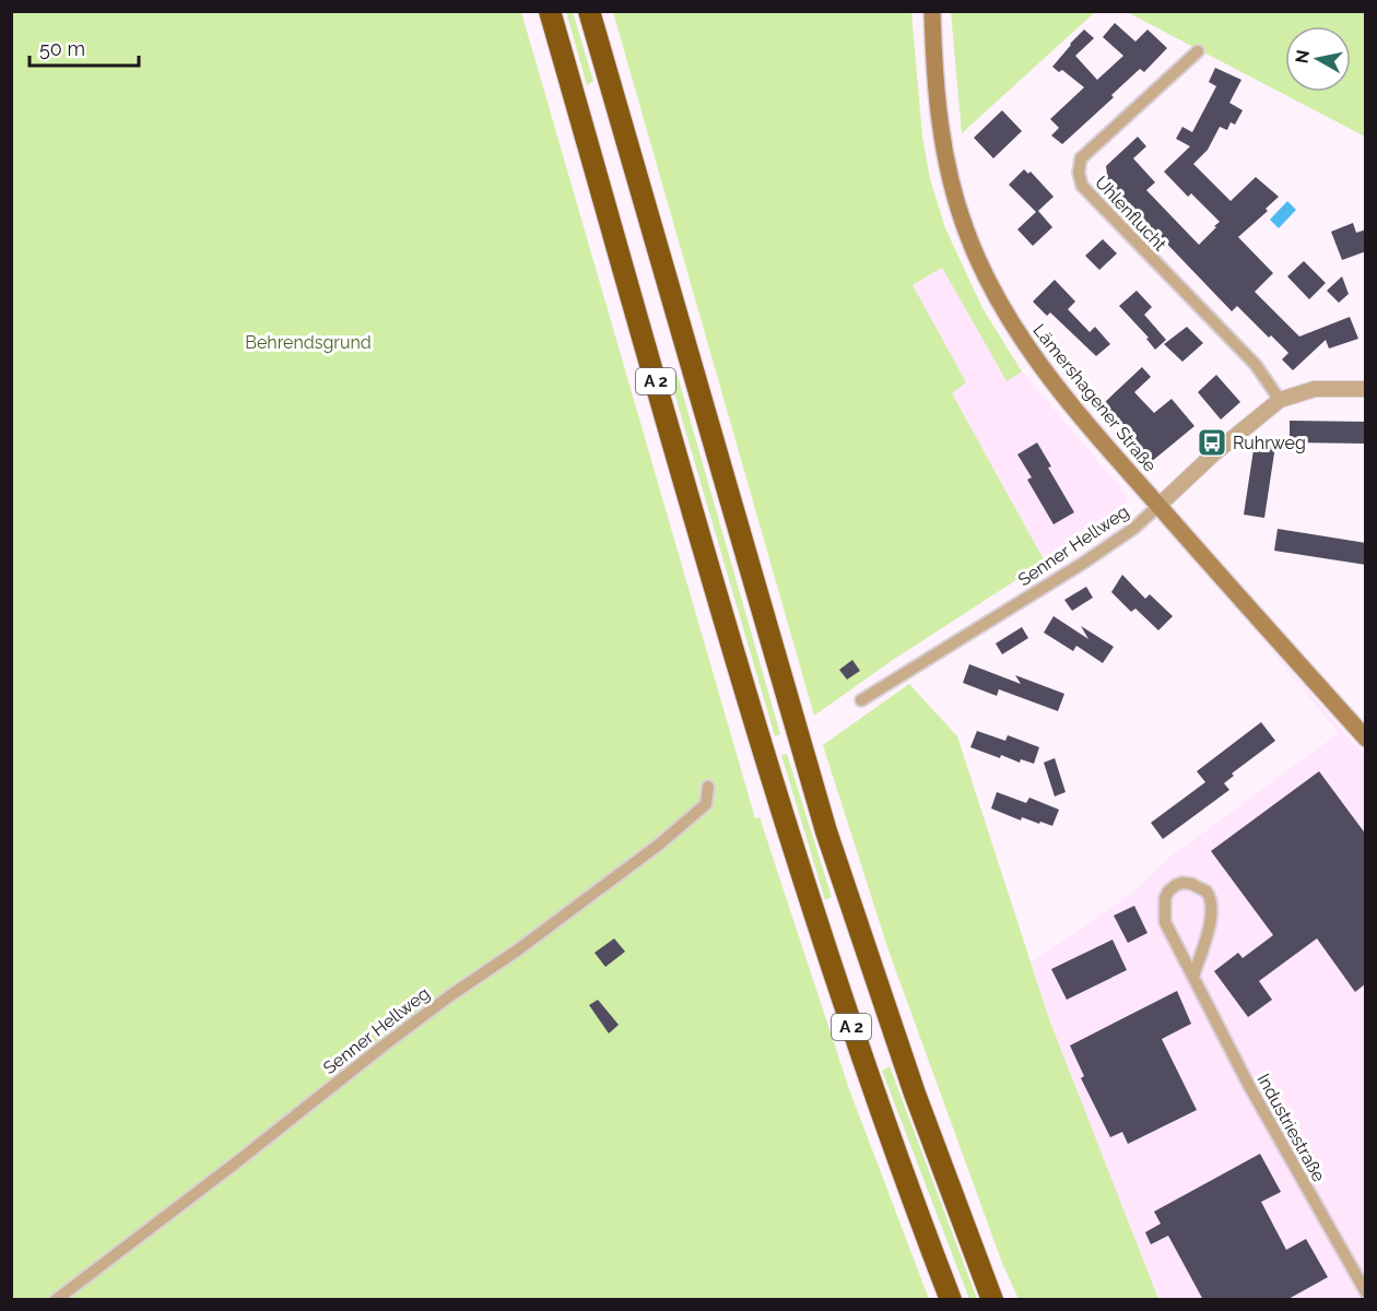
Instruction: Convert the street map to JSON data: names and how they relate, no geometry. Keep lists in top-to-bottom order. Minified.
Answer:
{"streets":{"highway":["A 2"],"main road":["Lämershagener Straße"],"street":["Uhlenflucht","Senner Hellweg","Industriestraße"]},"crossings":[["Uhlenflucht","Senner Hellweg"],["Lämershagener Straße","Senner Hellweg"]],"parks":["Behrendsgrund"],"places":{"bus stop":["Ruhrweg"]},"scale_bar":"50 m","north":"left"}
